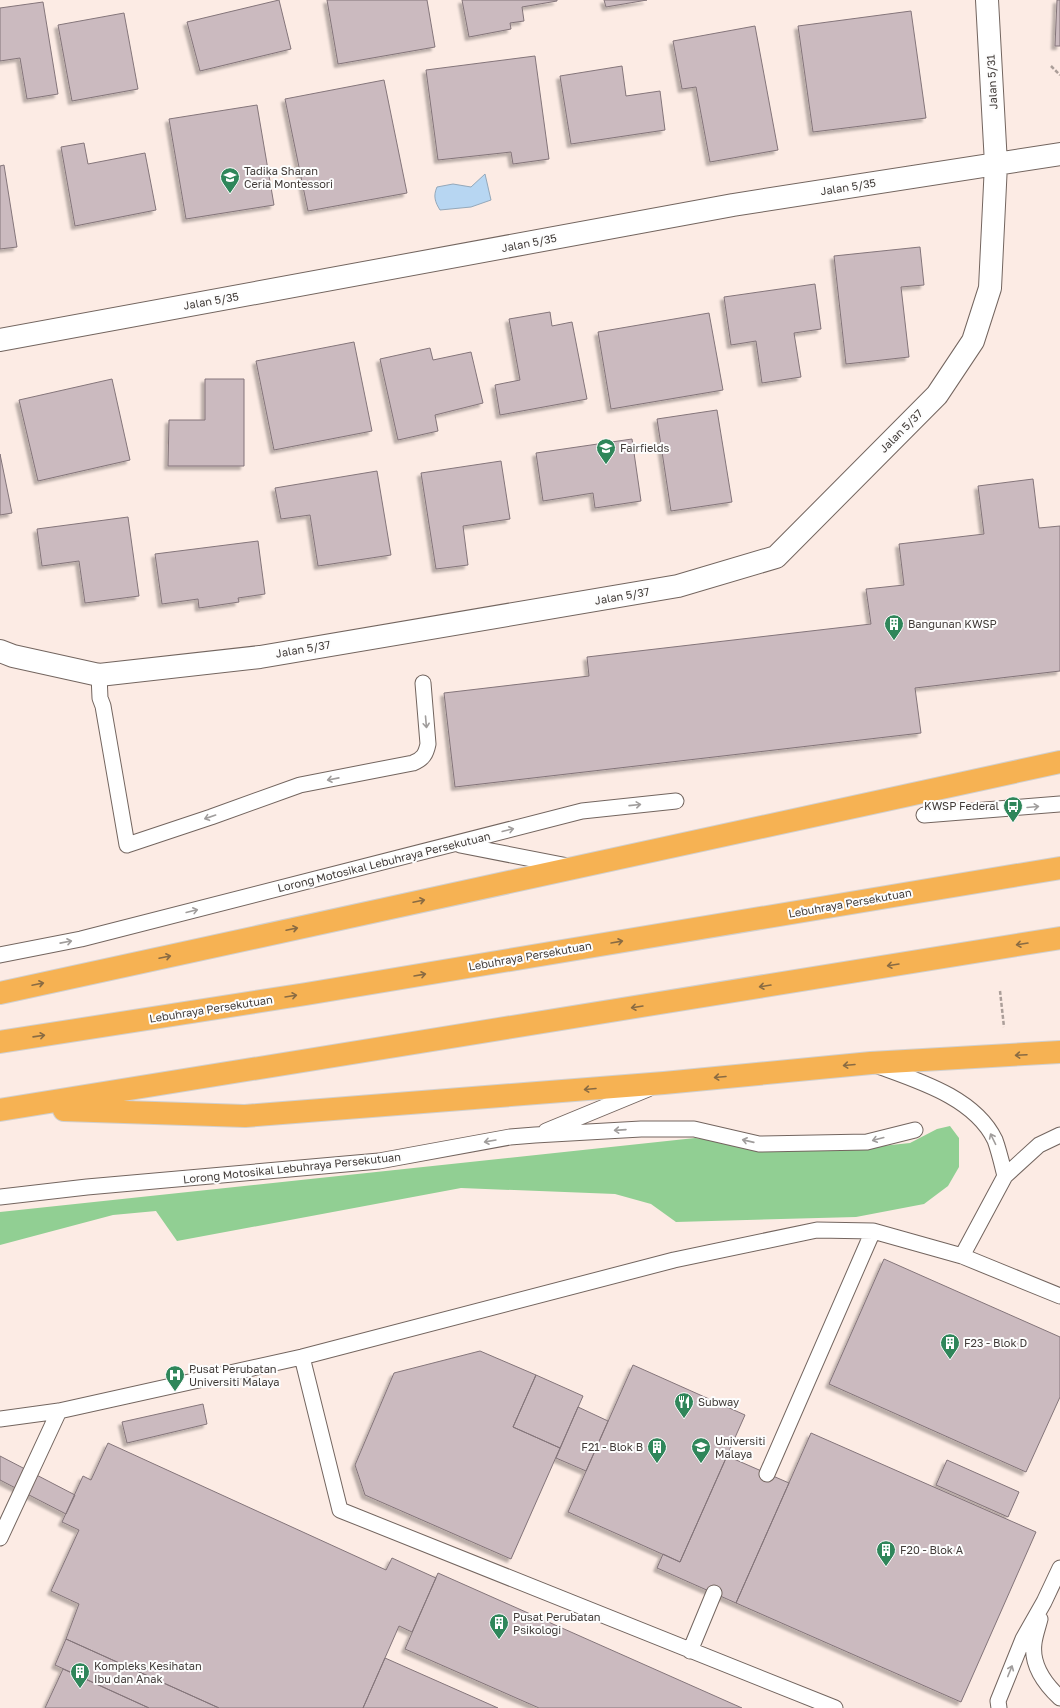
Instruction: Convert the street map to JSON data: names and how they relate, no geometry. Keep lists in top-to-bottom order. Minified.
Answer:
{"streets":{"highway":["Lebuhraya Persekutuan"],"street":["Jalan 5/31","Jalan 5/35","Jalan 5/37"],"lane":["Lorong Motosikal Lebuhraya Persekutuan"]},"crossings":[["Jalan 5/31","Jalan 5/35"],["Jalan 5/31","Jalan 5/37"],["Jalan 5/35","Jalan 5/37"]],"places":{"school or university":["Tadika Sharan Ceria Montessori","Fairfields","Universiti Malaya"],"building":["Bangunan KWSP","F23 - Blok D","F21 - Blok B","F20 - Blok A","Pusat Perubatan Psikologi","Kompleks Kesihatan Ibu dan Anak"],"bus stop":["KWSP Federal"],"hospital":["Pusat Perubatan Universiti Malaya"],"restaurant":["Subway"]}}
